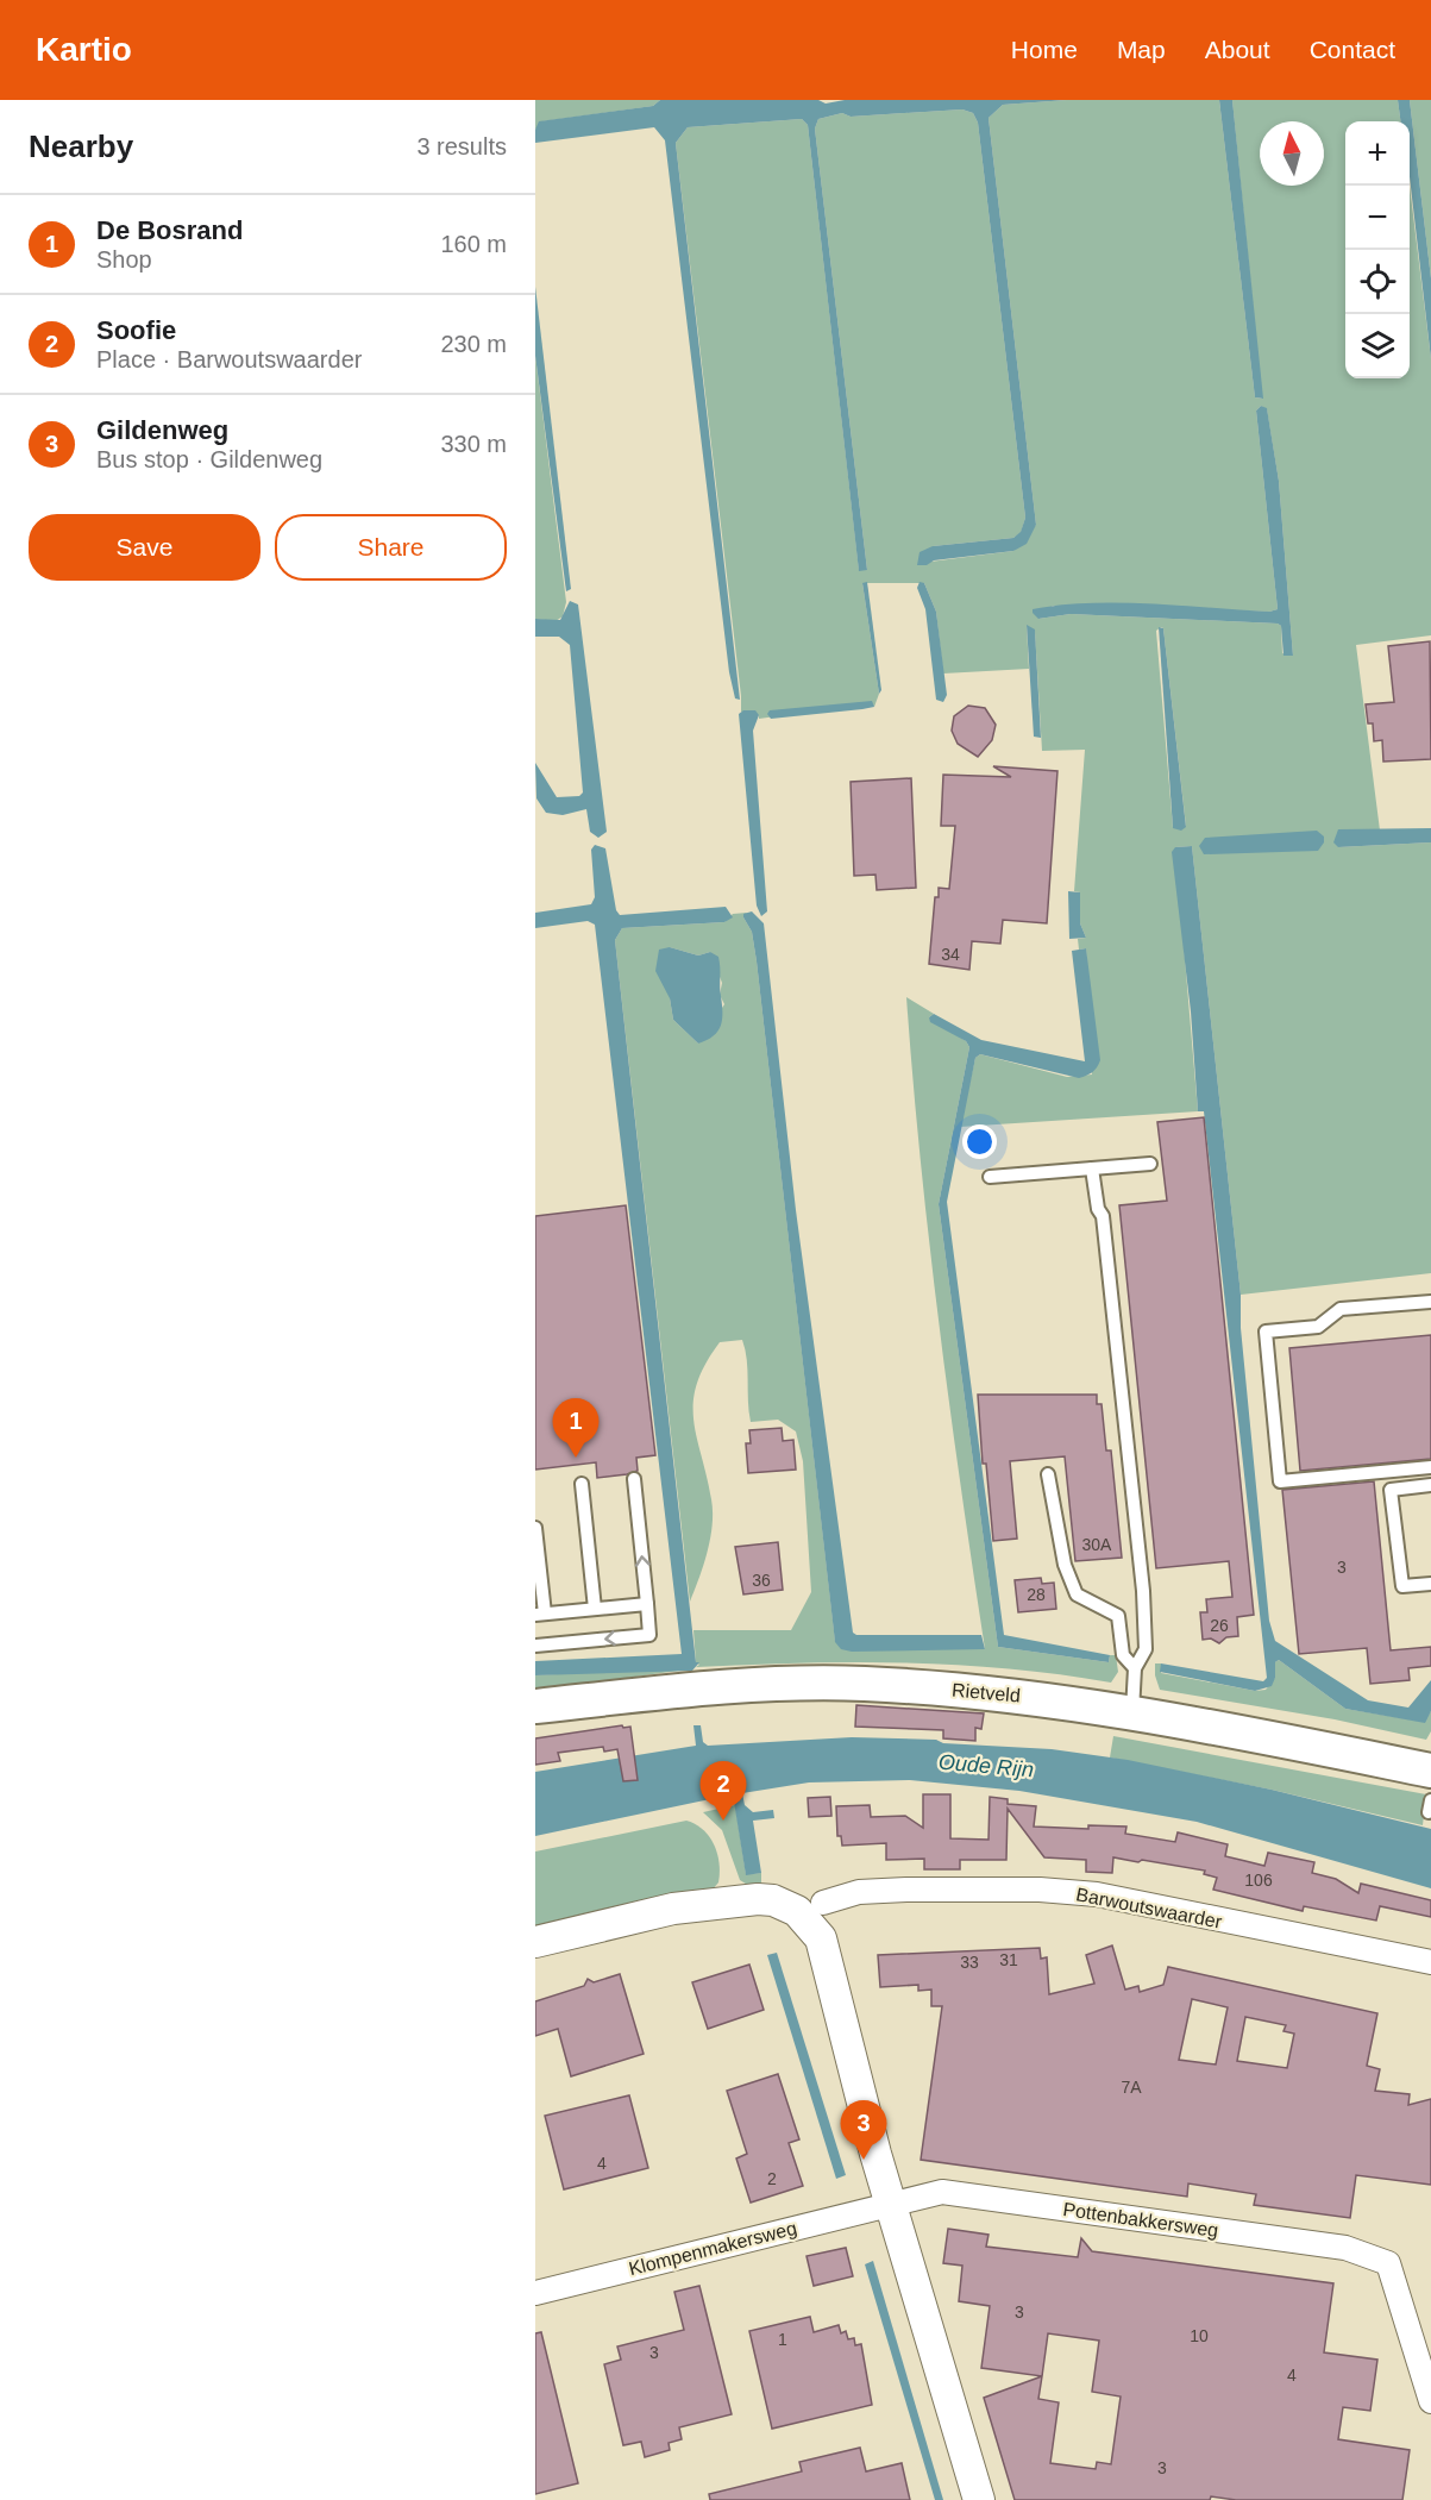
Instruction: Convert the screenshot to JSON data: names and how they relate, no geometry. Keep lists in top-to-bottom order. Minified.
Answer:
{"streets":{"main road":["Rietveld"],"street":["Barwoutswaarder","Pottenbakkersweg","Klompenmakersweg"]},"crossings":[["Pottenbakkersweg","Klompenmakersweg"]],"water":["Oude Rijn"],"house_numbers":["34","30A","3","36","28","26","106","31","33","7A","4","2","3","10","1","3","4","3"],"north":"top","page":{"header":"Kartio","nav":["Home","Map","About","Contact"],"heading":["Nearby","3 results"],"map_buttons":["+","−"],"list":[{"mark":"1","name":"De Bosrand","note":"Shop","value":"160 m"},{"mark":"2","name":"Soofie","note":"Place · Barwoutswaarder","value":"230 m"},{"mark":"3","name":"Gildenweg","note":"Bus stop · Gildenweg","value":"330 m"}],"buttons":["Save","Share"],"pins":["1","2","3"]}}
